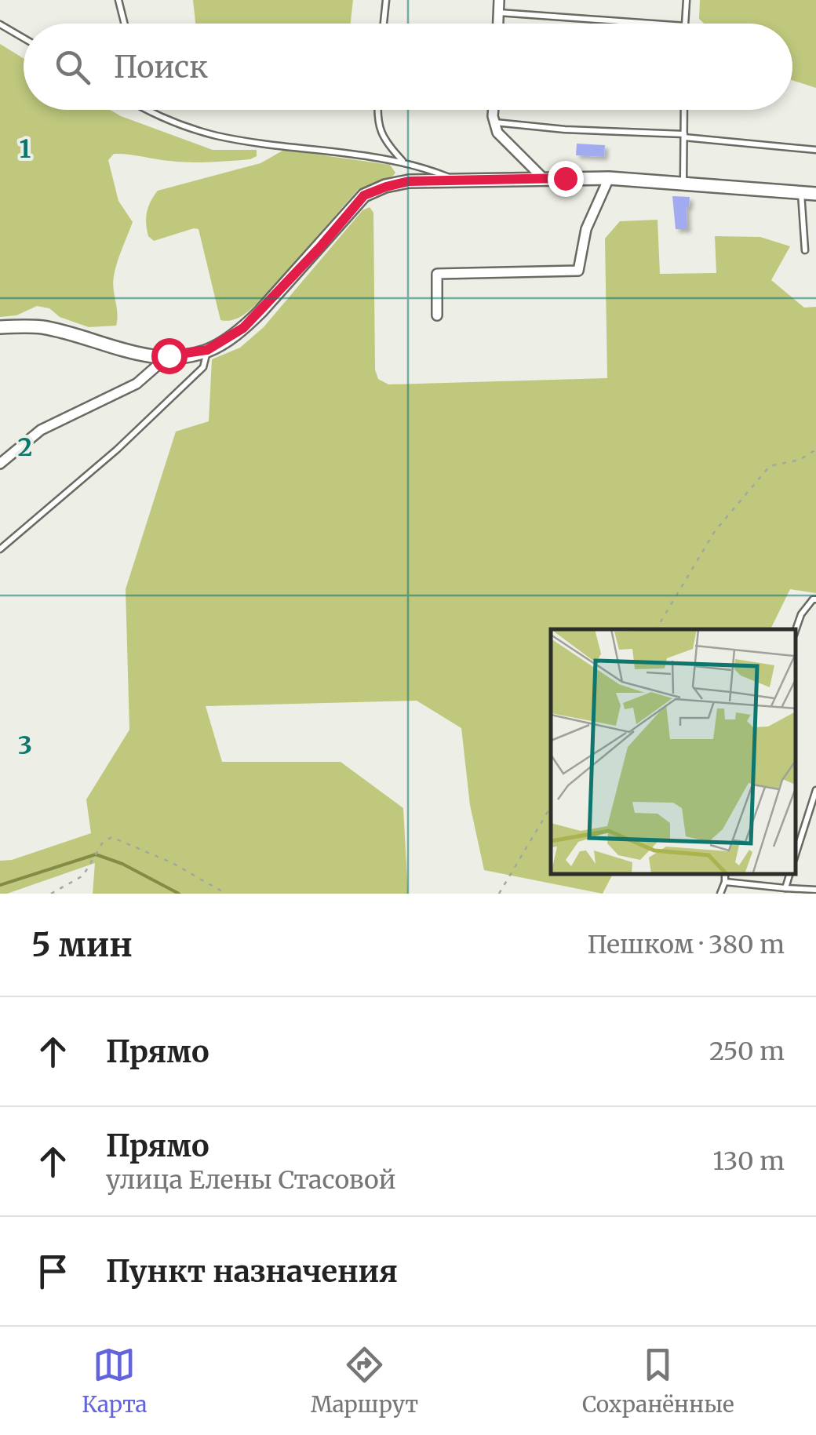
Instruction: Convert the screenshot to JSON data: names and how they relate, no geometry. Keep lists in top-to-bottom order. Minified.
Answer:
{"page":{"search":"Поиск","heading":["5 мин","Пешком · 380 m"],"list":[["Прямо","250 m"],["Прямо","улица Елены Стасовой","130 m"],"Пункт назначения"],"nav":["Карта","Маршрут","Сохранённые"]},"grid":{"rows":["1","2","3"]}}
